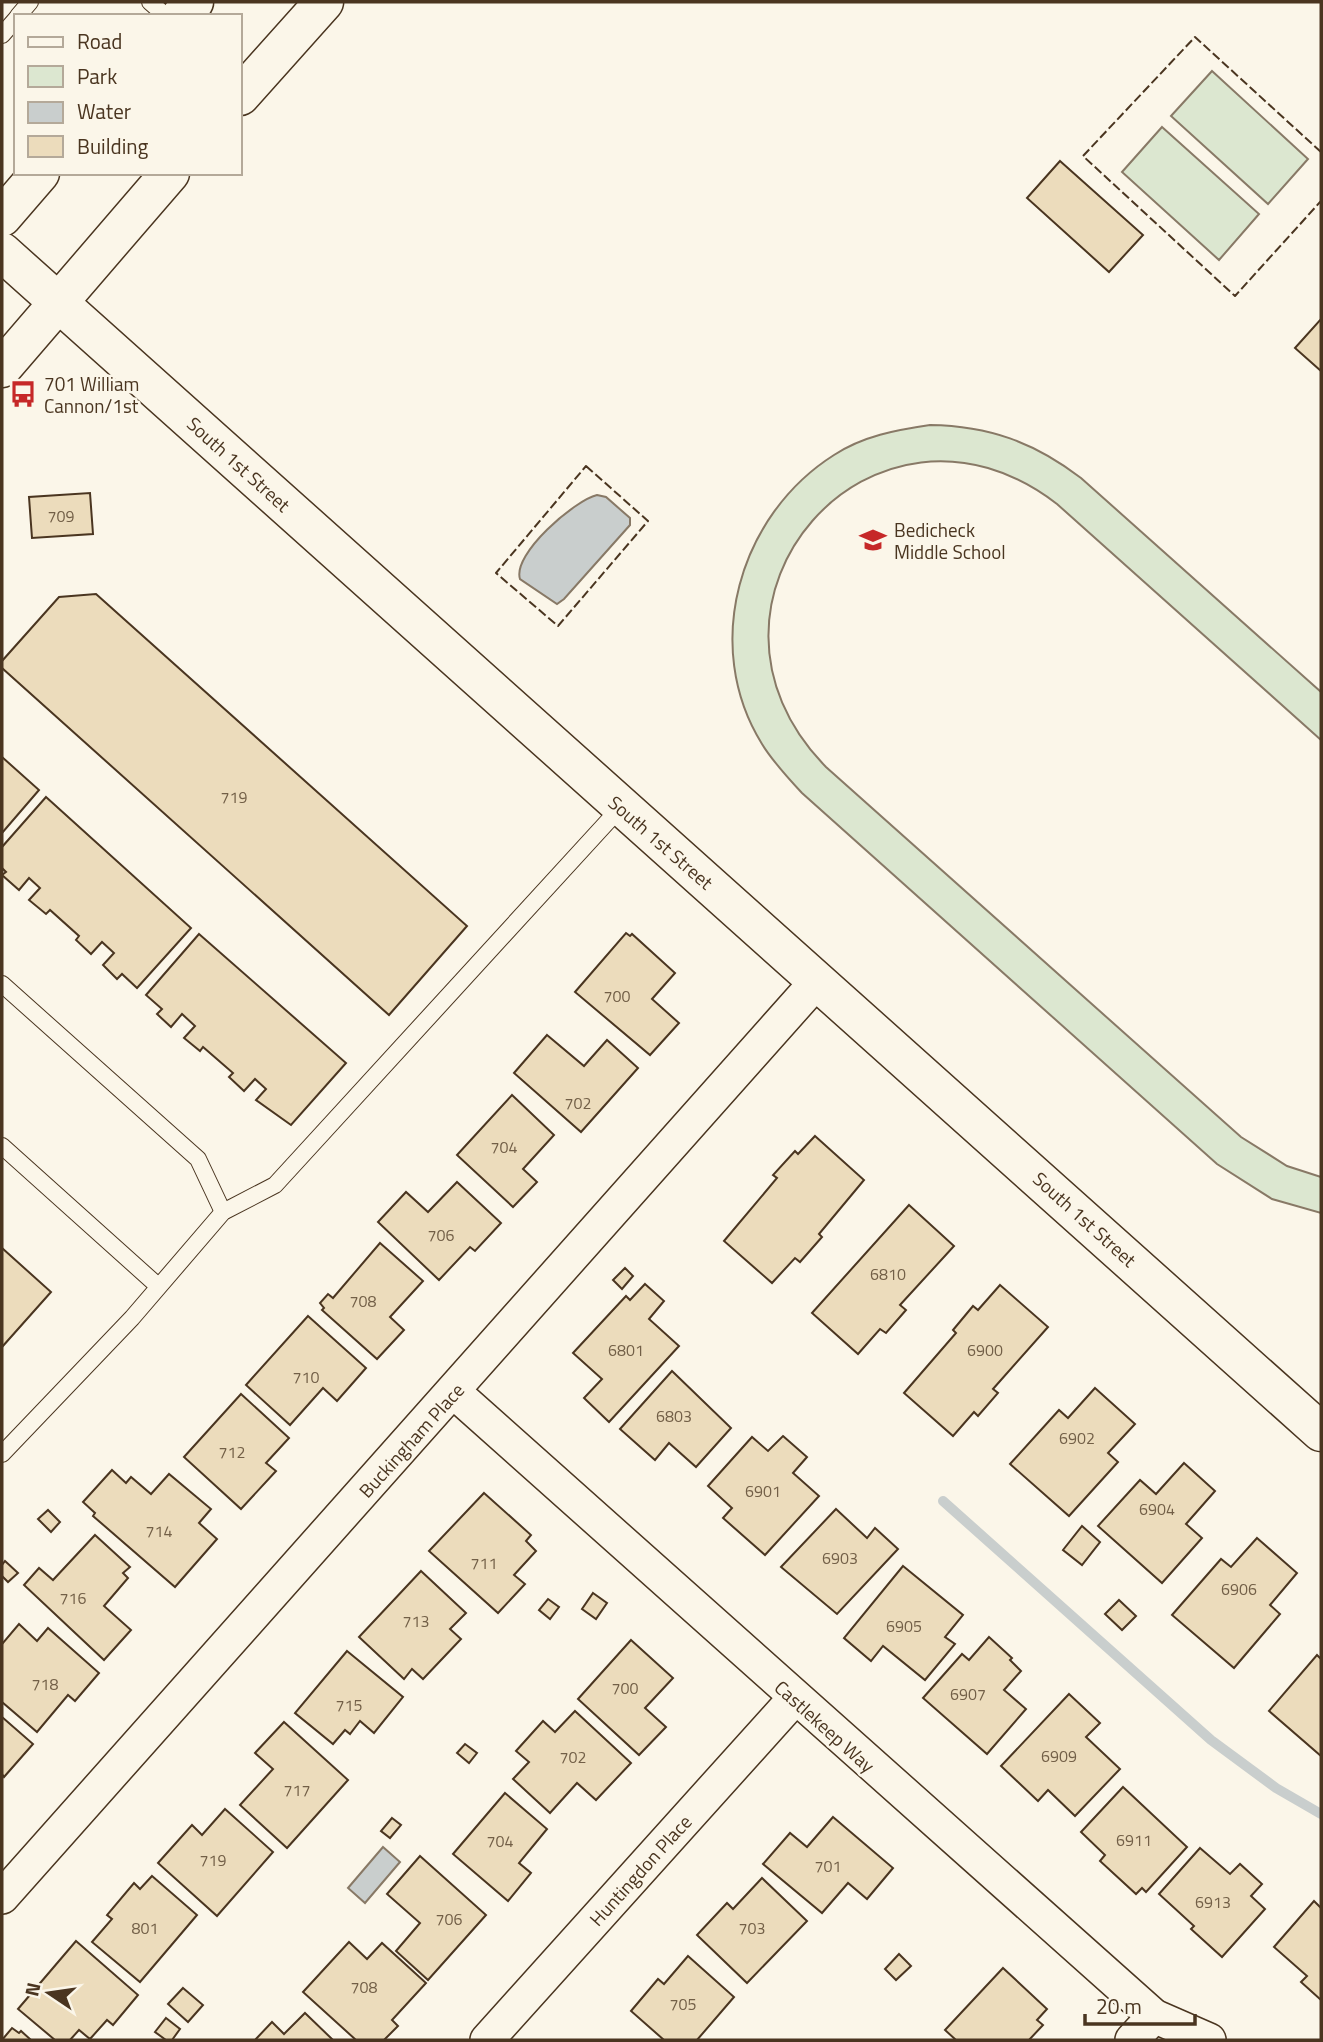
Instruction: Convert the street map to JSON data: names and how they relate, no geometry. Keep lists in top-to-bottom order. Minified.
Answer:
{"streets":{"main road":["South 1st Street"],"street":["Buckingham Place","Castlekeep Way","Huntingdon Place"]},"crossings":[["South 1st Street","Buckingham Place"],["Buckingham Place","Castlekeep Way"],["Castlekeep Way","Huntingdon Place"]],"places":{"bus stop":["701 William Cannon/1st"],"school or university":["Bedicheck Middle School"]},"house_numbers":["709","719","700","702","704","706","6810","708","6801","6900","710","6803","6902","712","6901","6904","714","6903","711","6906","716","713","6905","718","700","6907","715","6909","702","717","6911","704","719","701","6913","706","801","703","708","705"],"legend":["Road","Park","Water","Building"],"scale_bar":"20 m","north":"left"}
